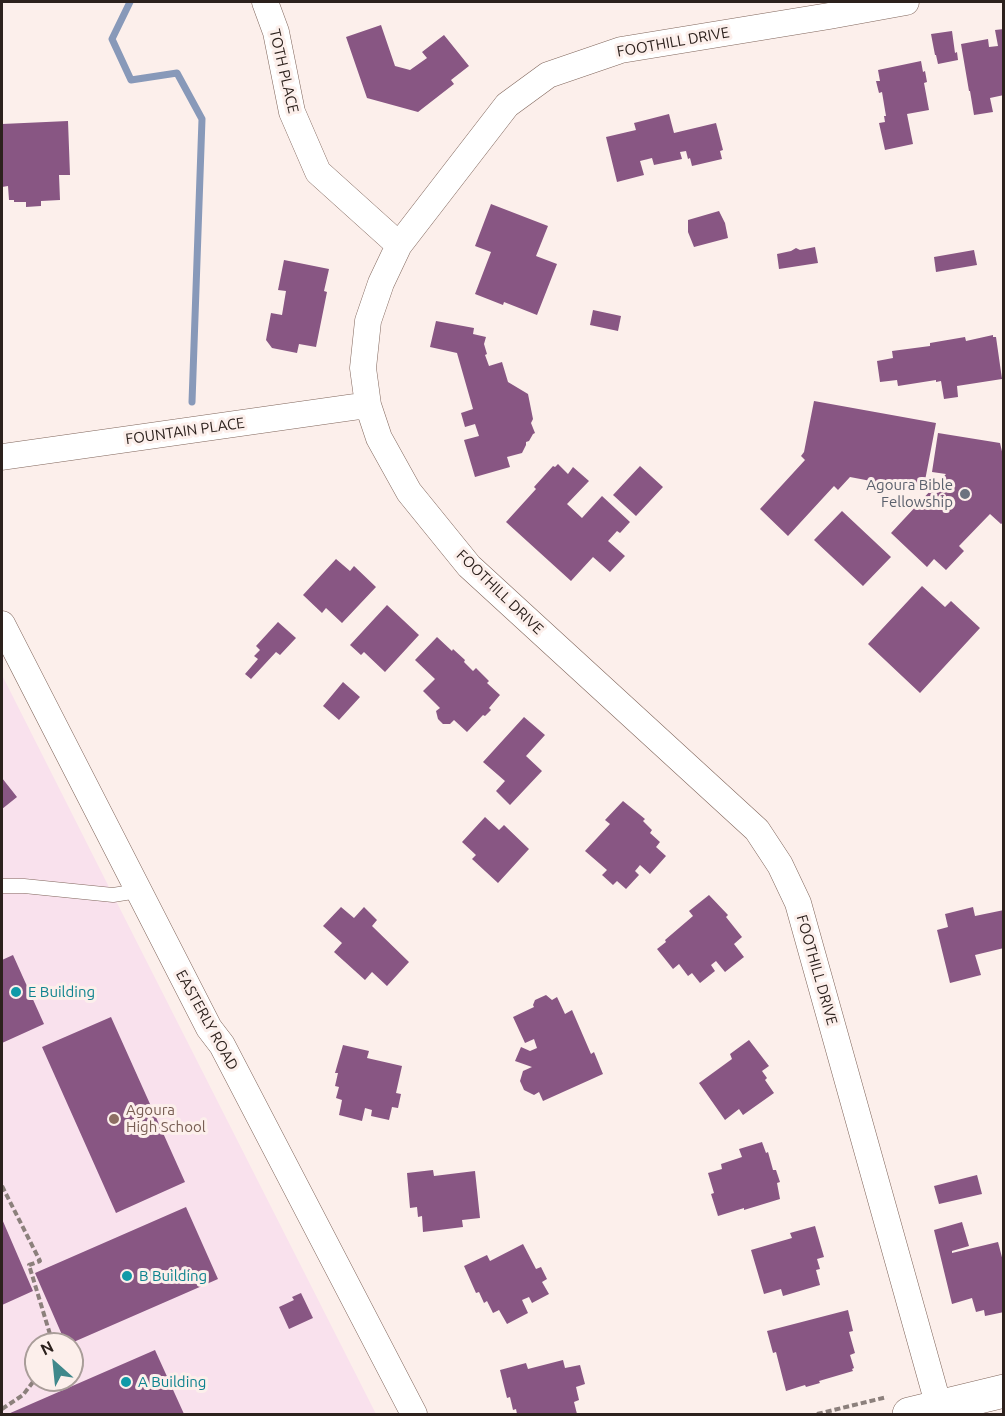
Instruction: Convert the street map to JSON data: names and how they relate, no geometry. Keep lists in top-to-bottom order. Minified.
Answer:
{"streets":{"street":["FOOTHILL DRIVE","TOTH PLACE","FOUNTAIN PLACE","EASTERLY ROAD"]},"crossings":[["FOOTHILL DRIVE","TOTH PLACE"],["FOOTHILL DRIVE","FOUNTAIN PLACE"]],"places":["Agoura Bible Fellowship","E Building","Agoura High School","B Building","A Building"],"north":"top left"}
